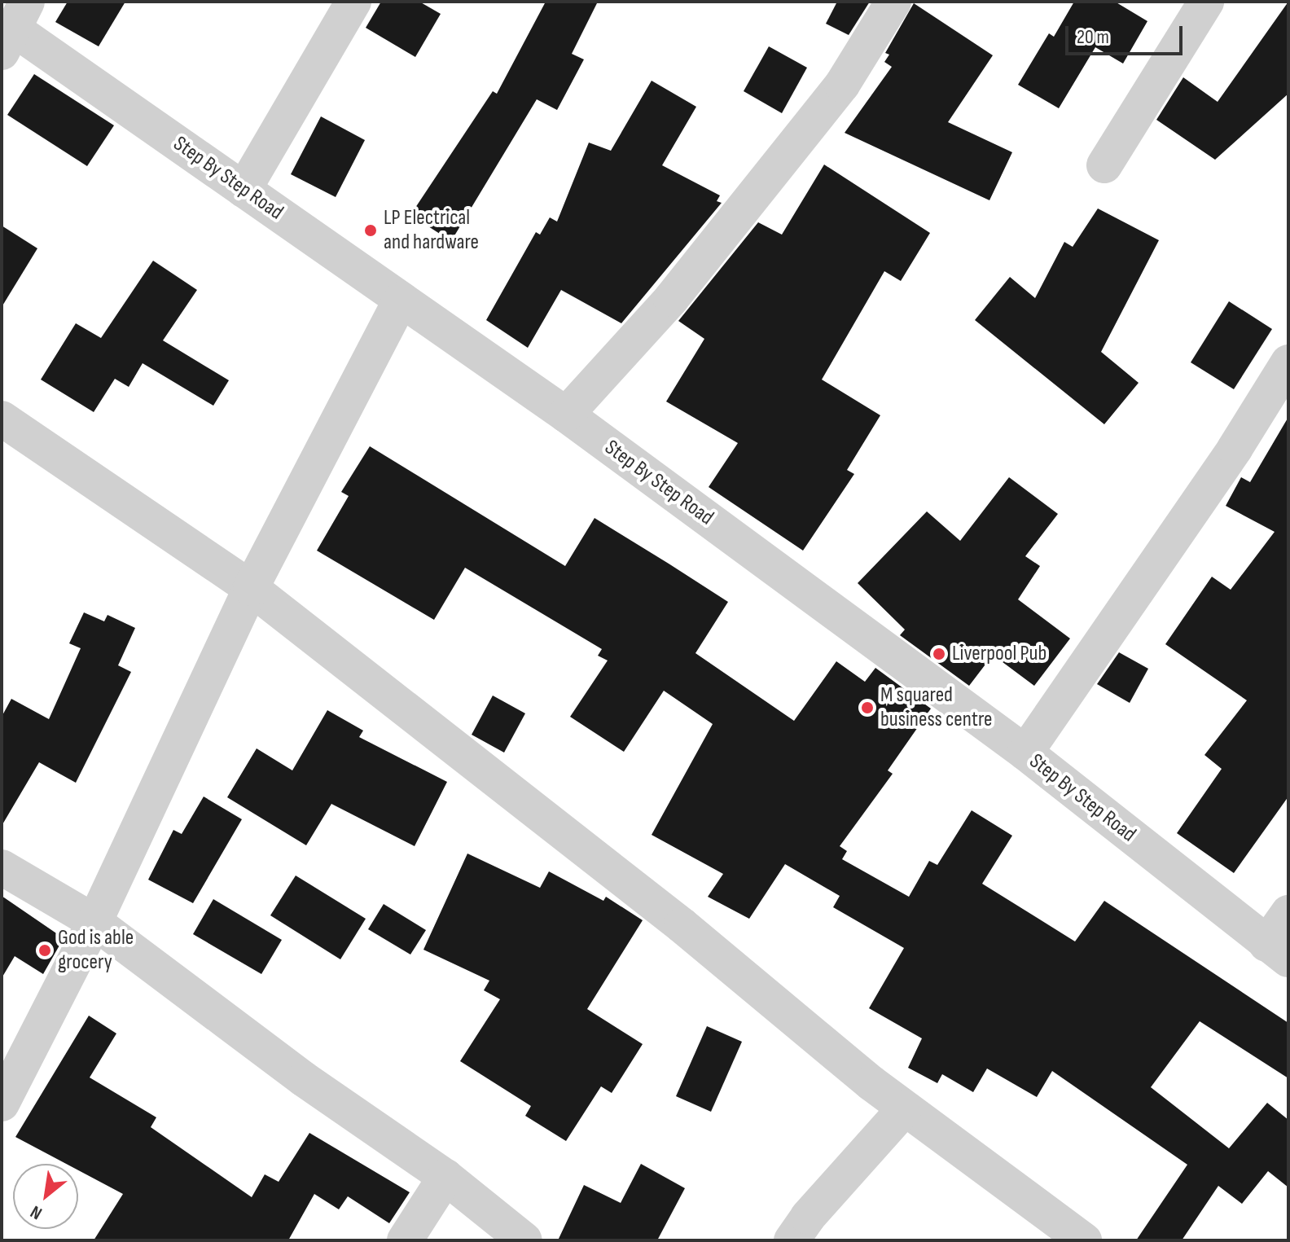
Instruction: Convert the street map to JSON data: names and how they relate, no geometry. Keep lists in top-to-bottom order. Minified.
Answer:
{"streets":{"street":["Step By Step Road"]},"places":["LP Electrical and hardware","Liverpool Pub","M squared business centre","God is able grocery"],"scale_bar":"20 m","north":"bottom left"}
